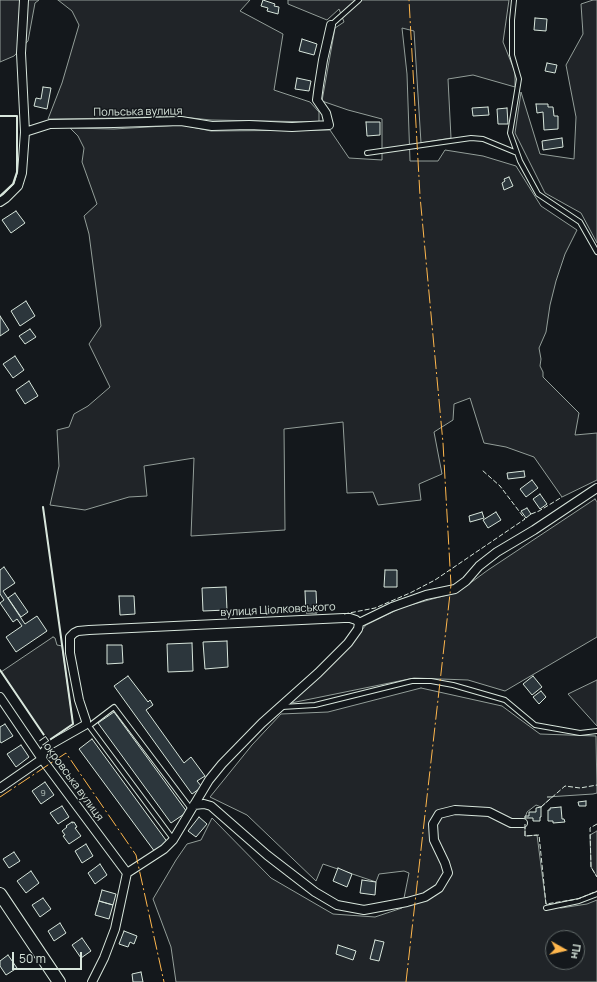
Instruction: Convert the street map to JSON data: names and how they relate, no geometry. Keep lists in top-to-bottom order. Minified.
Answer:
{"streets":{"street":["Польська вулиця","вулиця Ціолковського","Покровська вулиця"]},"house_numbers":["9"],"scale_bar":"50 m","north":"right"}
